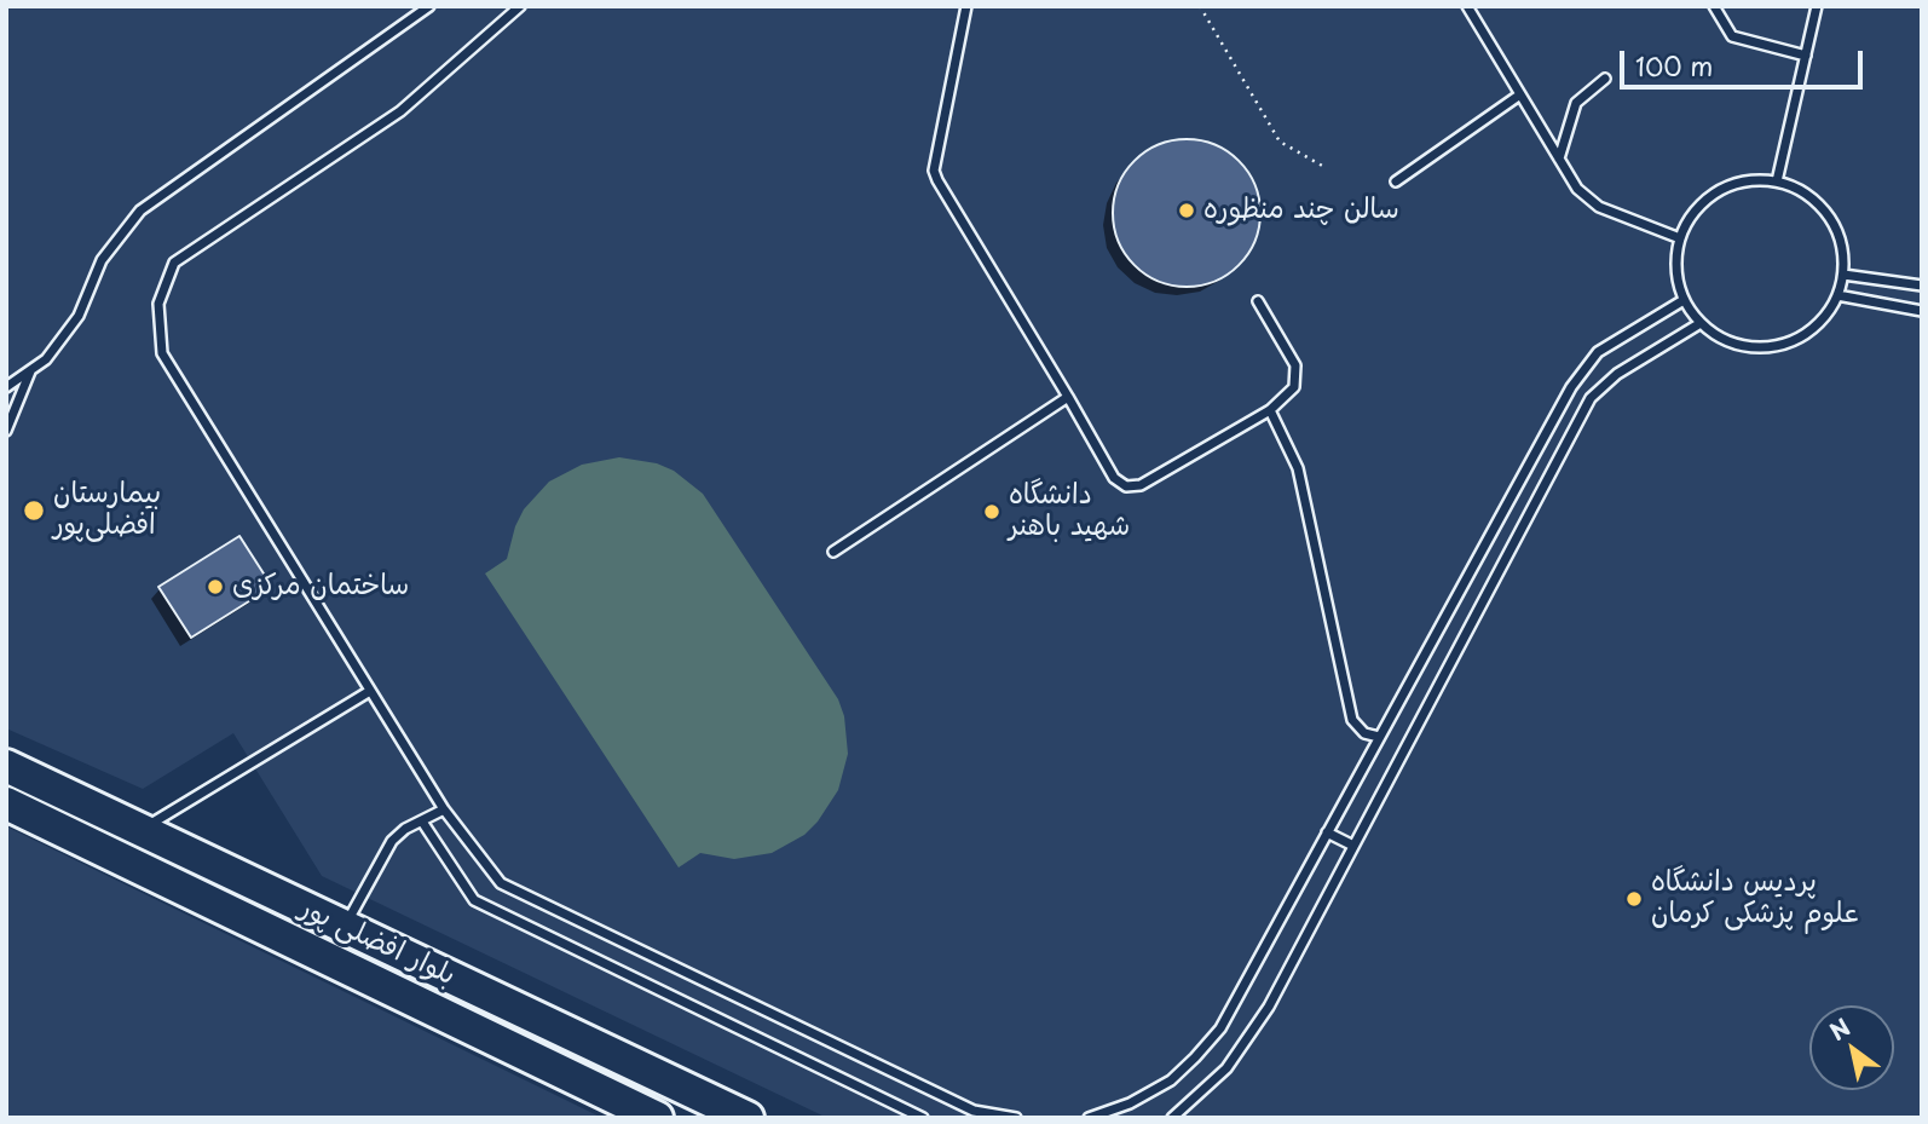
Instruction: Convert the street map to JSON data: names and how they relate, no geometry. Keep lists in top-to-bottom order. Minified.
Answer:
{"streets":{"highway":["بلوار افضلی پور"]},"places":["سالن چند منظوره","بیمارستان افضلی‌پور","دانشگاه شهید باهنر","ساختمان مرکزی","پردیس دانشگاه علوم پزشکی کرمان"],"scale_bar":"100 m","north":"top left"}
